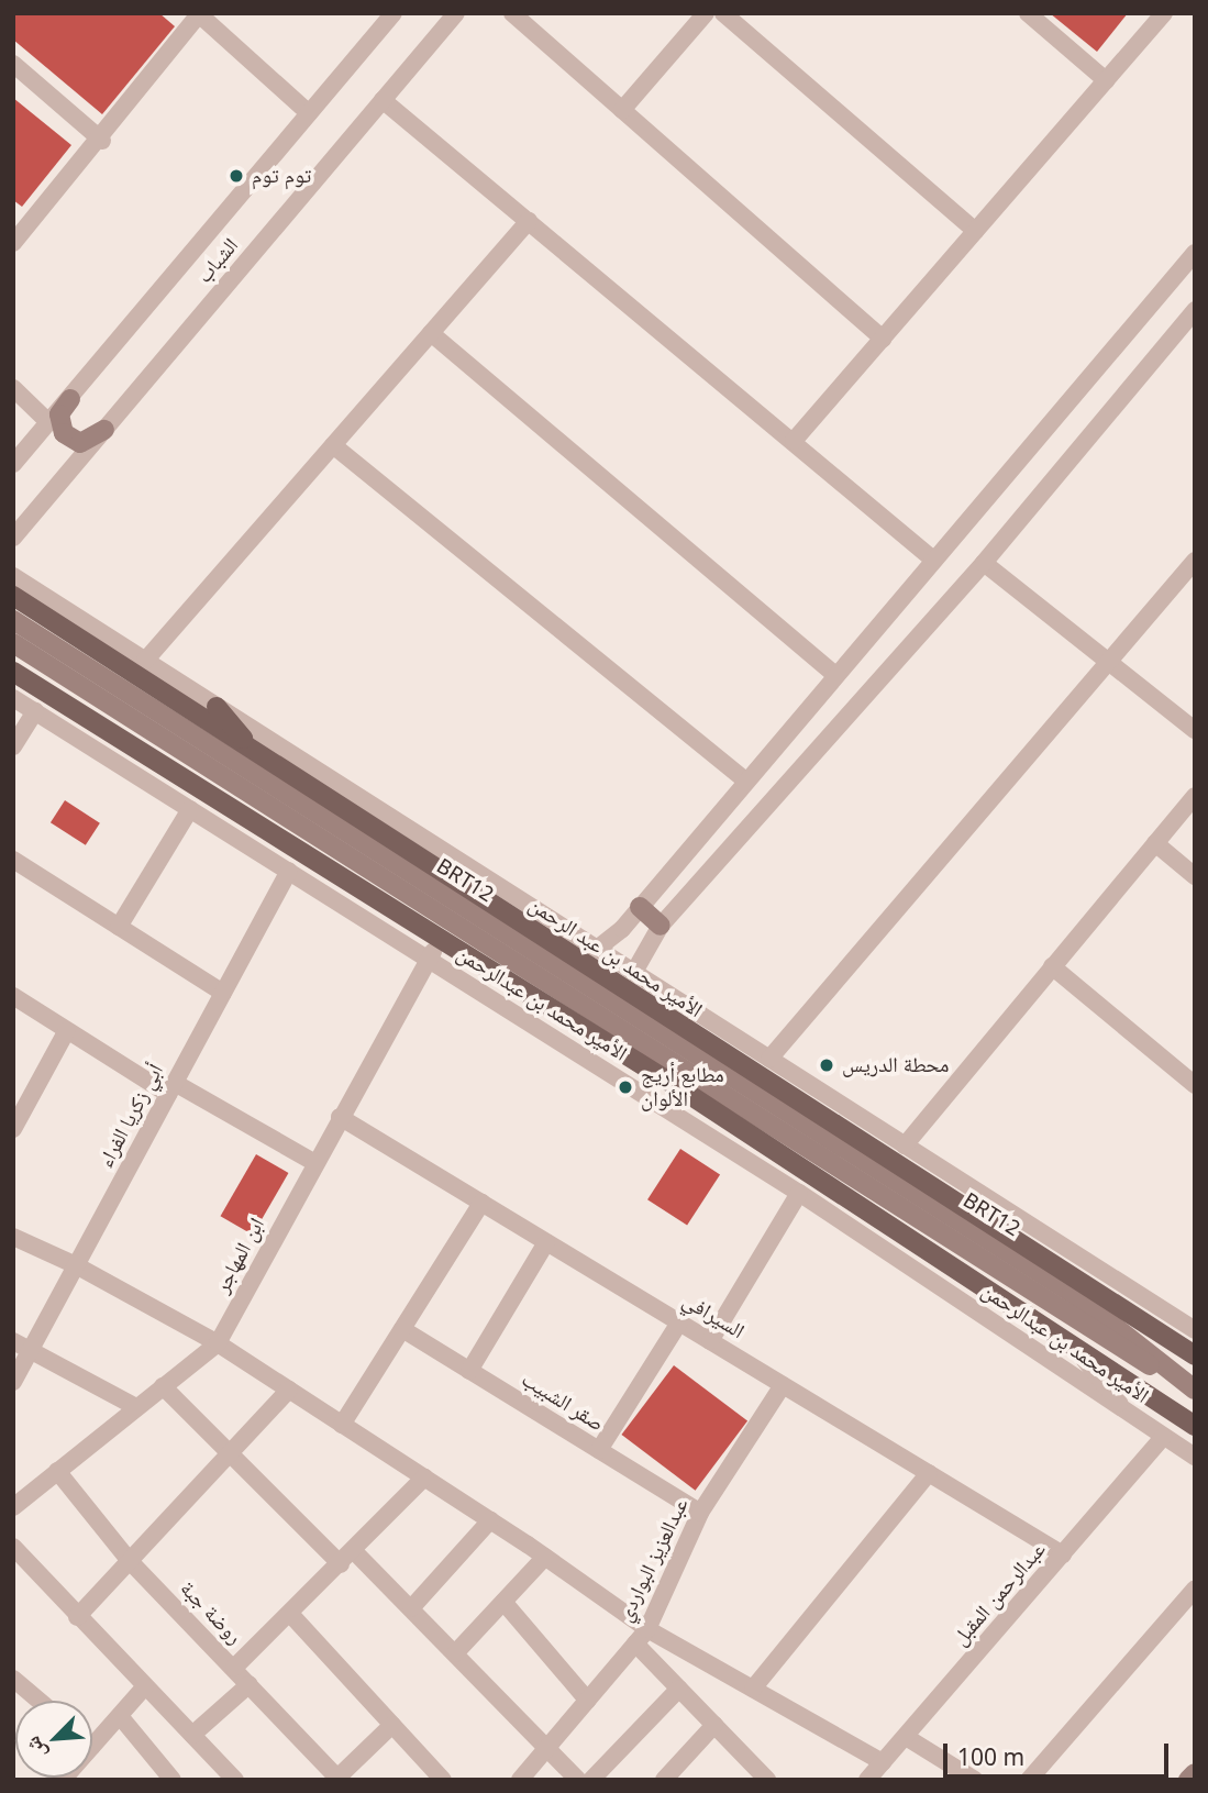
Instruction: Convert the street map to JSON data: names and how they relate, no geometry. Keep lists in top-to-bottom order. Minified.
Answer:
{"streets":{"main road":["BRT12","الأمير محمد بن عبد الرحمن"],"street":["الشباب","الأمير محمد بن عبدالرحمن","أبي زكريا الفراء","ابن المهاجر","السيرافي","صقر الشبيب","عبدالعزيز البواردي","عبدالرحمن المقبل","روضة جبة"]},"crossings":[["الأمير محمد بن عبدالرحمن","أبي زكريا الفراء"],["الأمير محمد بن عبدالرحمن","ابن المهاجر"],["الأمير محمد بن عبدالرحمن","عبدالرحمن المقبل"],["ابن المهاجر","السيرافي"],["ابن المهاجر","روضة جبة"],["السيرافي","عبدالعزيز البواردي"],["السيرافي","عبدالرحمن المقبل"],["صقر الشبيب","عبدالعزيز البواردي"]],"places":["توم توم","محطة الدريس","مطابع أريج الألوان"],"scale_bar":"100 m","north":"bottom left"}
